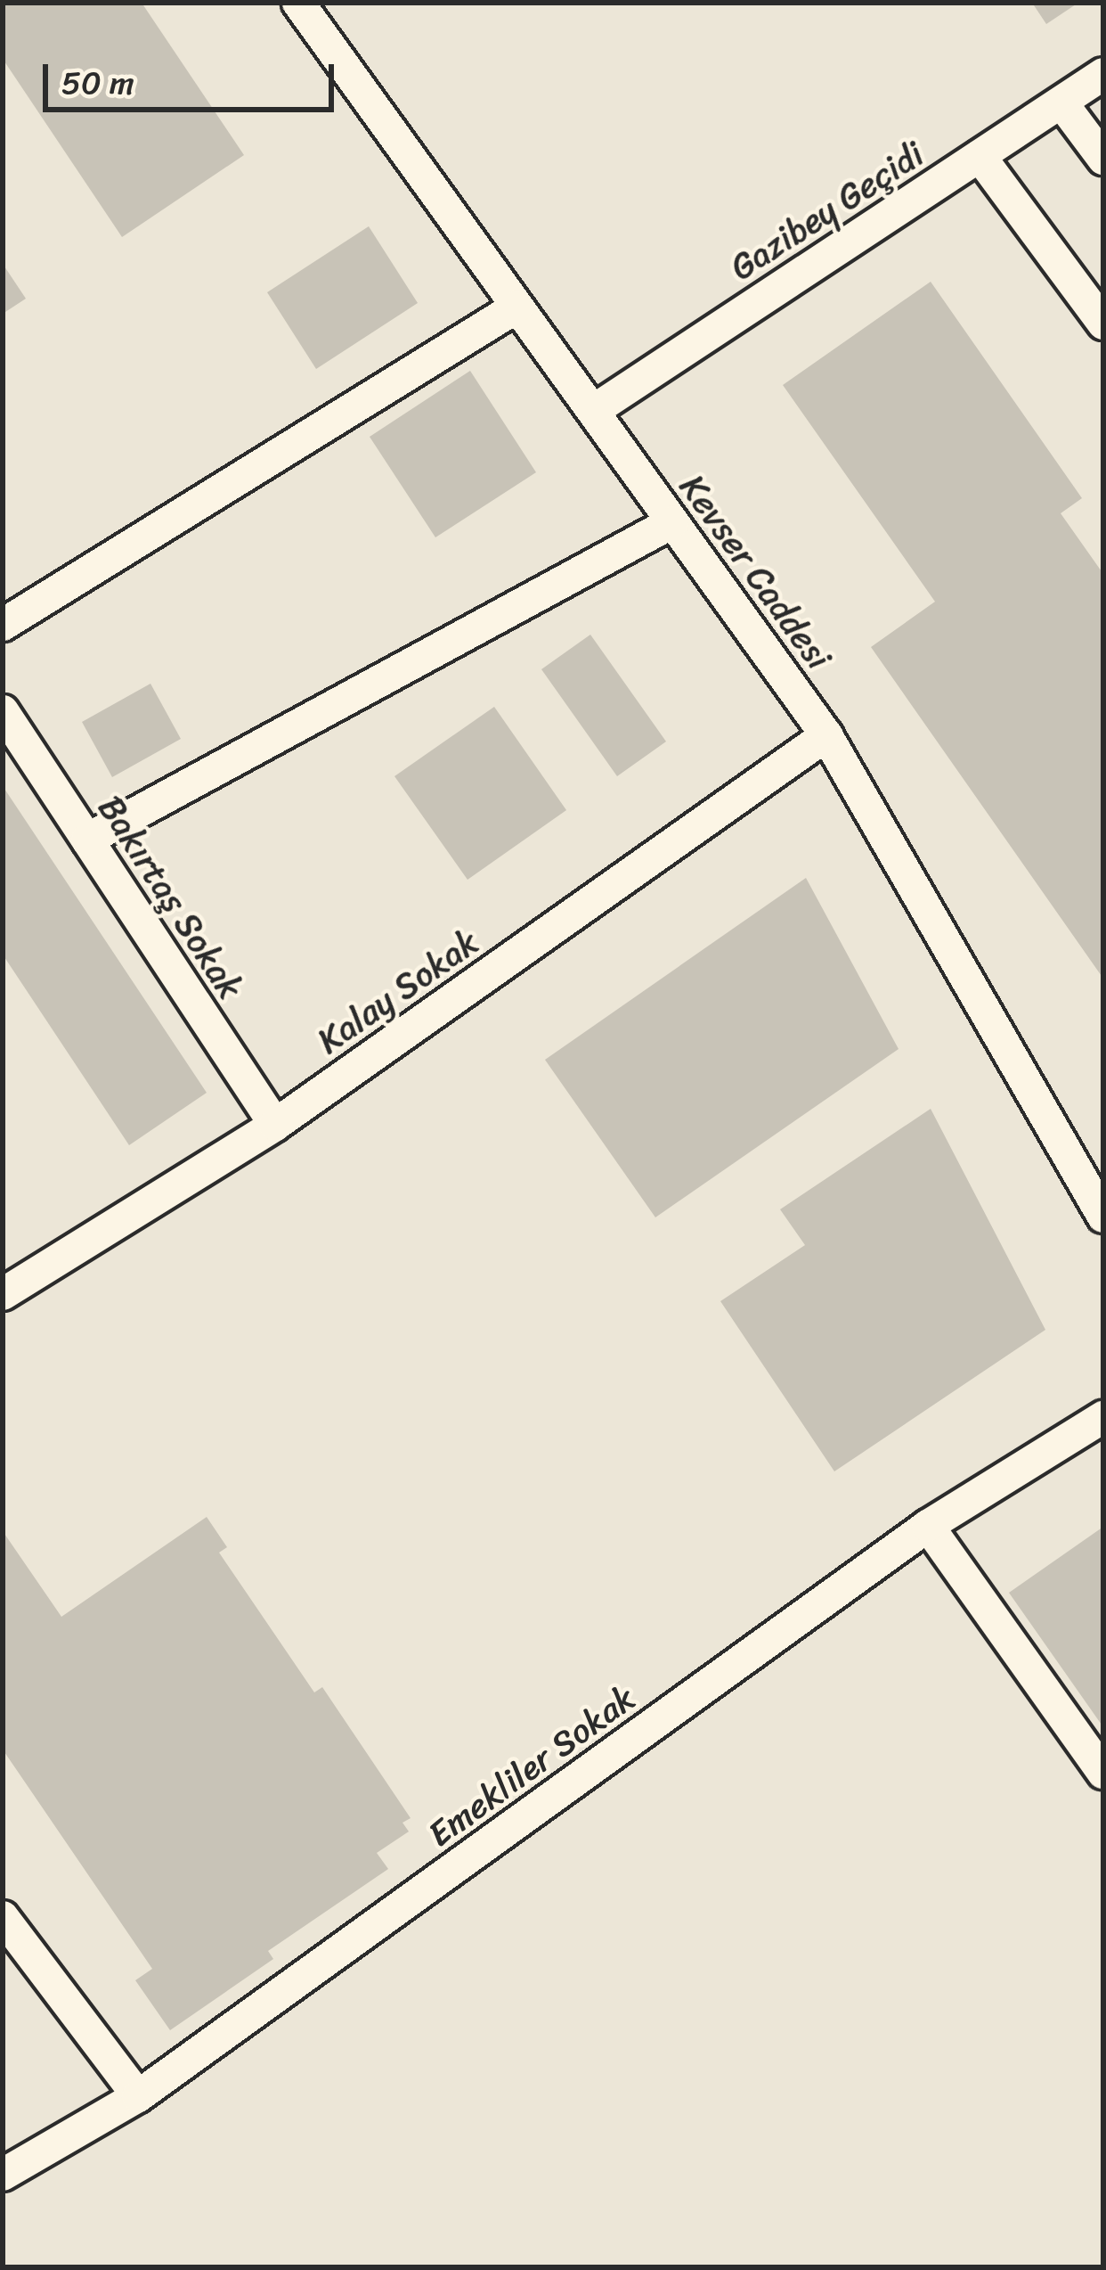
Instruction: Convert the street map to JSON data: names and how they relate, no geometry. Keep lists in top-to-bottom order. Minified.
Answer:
{"streets":{"street":["Gazibey Geçidi","Kevser Caddesi","Bakırtaş Sokak","Kalay Sokak","Emekliler Sokak"]},"crossings":[["Gazibey Geçidi","Kevser Caddesi"],["Kevser Caddesi","Kalay Sokak"],["Bakırtaş Sokak","Kalay Sokak"]],"scale_bar":"50 m"}
